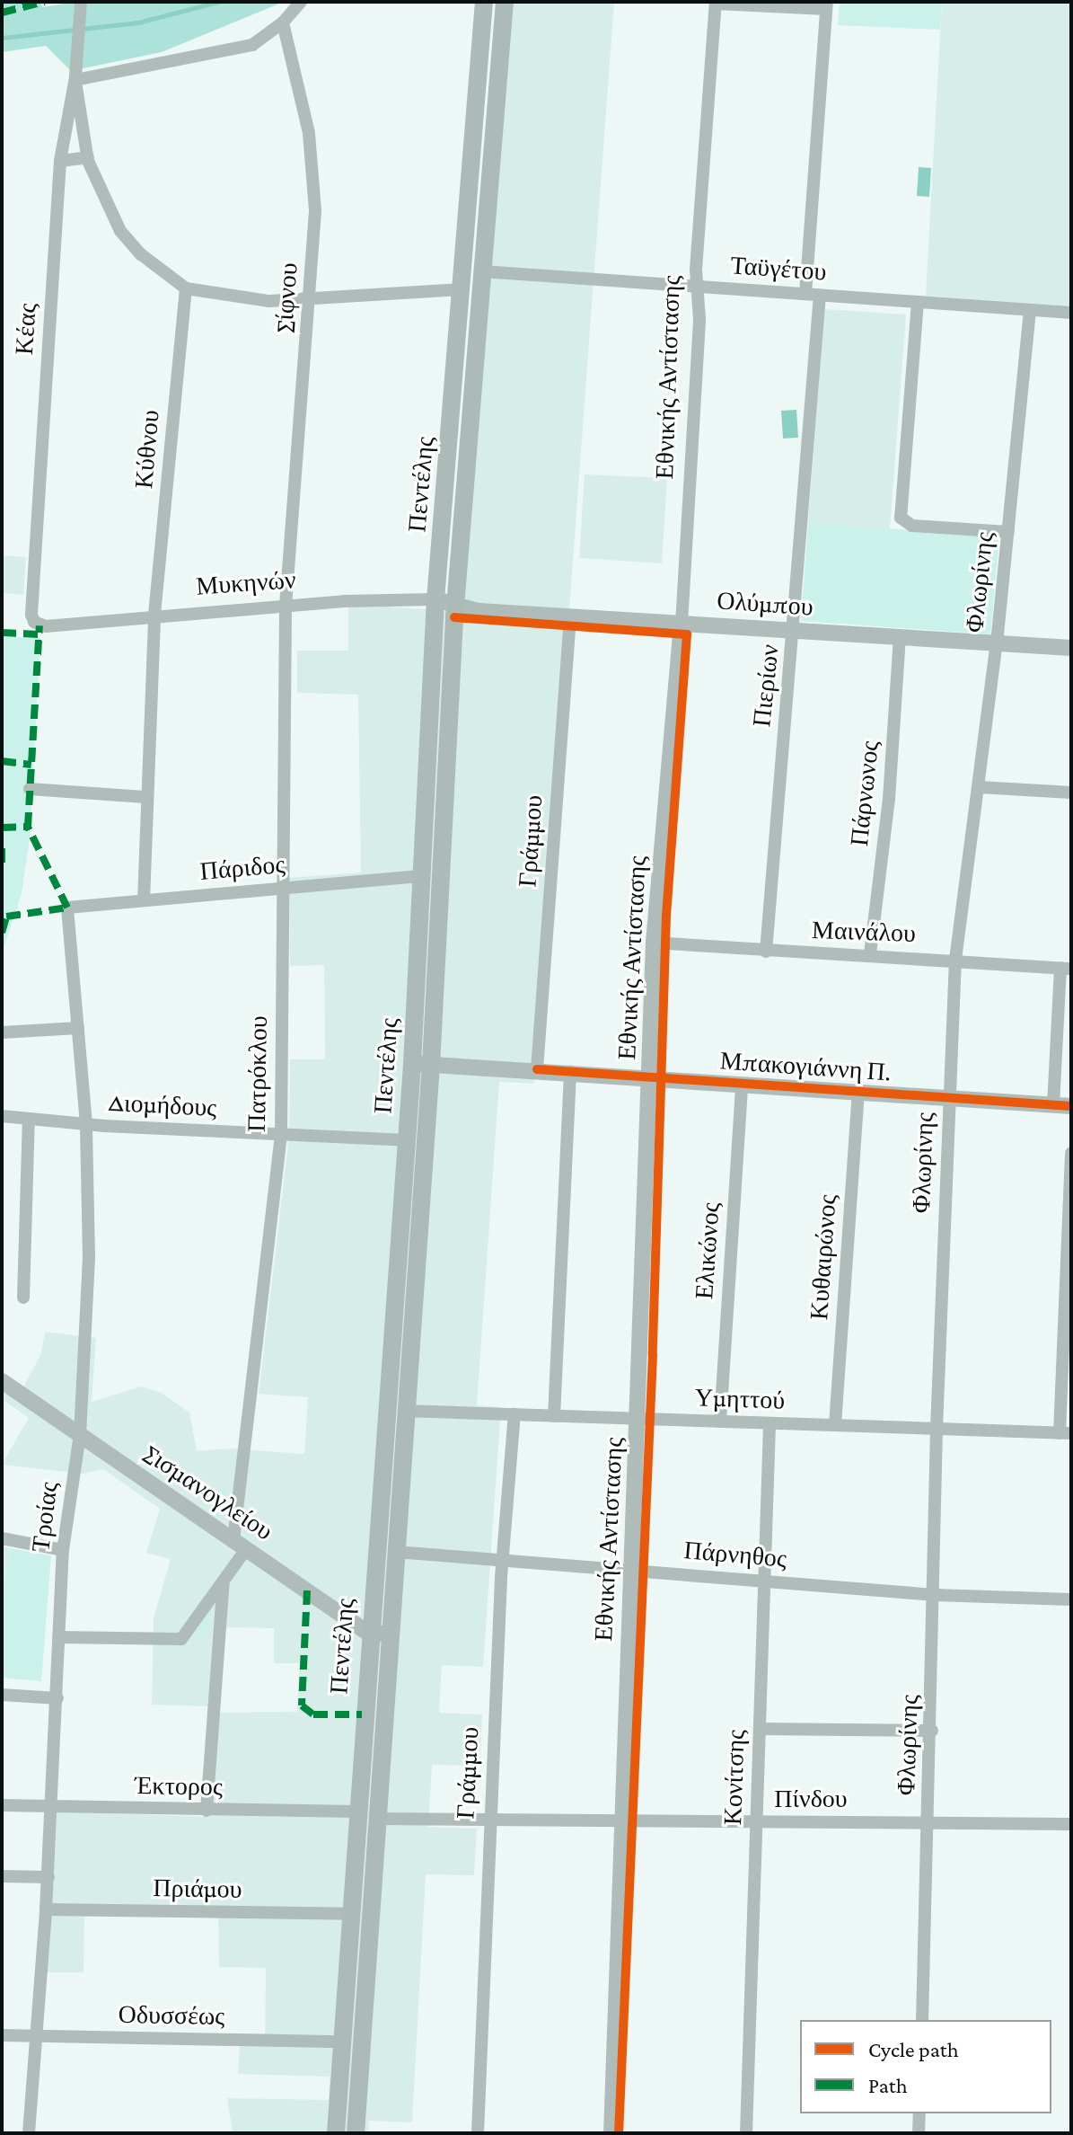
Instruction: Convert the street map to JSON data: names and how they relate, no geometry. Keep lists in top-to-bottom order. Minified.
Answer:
{"streets":{"main road":["Πεντέλης"],"street":["Ταϋγέτου","Σίφνου","Κέας","Εθνικής Αντίστασης","Κύθνου","Φλωρίνης","Μυκηνών","Ολύμπου","Πιερίων","Πάρνωνος","Γράμμου","Πάριδος","Μαινάλου","Μπακογιάννη Π.","Πατρόκλου","Διομήδους","Ελικώνος","Κυθαιρώνος","Υμηττού","Σισμανογλείου","Τροίας","Πάρνηθος","Κονίτσης","Έκτορος","Πίνδου","Πριάμου","Οδυσσέως"]},"crossings":[["Ταϋγέτου","Εθνικής Αντίστασης"],["Ταϋγέτου","Πεντέλης"],["Ταϋγέτου","Φλωρίνης"],["Ταϋγέτου","Πιερίων"],["Σίφνου","Μυκηνών"],["Σίφνου","Πατρόκλου"],["Κέας","Μυκηνών"],["Εθνικής Αντίστασης","Ολύμπου"],["Εθνικής Αντίστασης","Μαινάλου"],["Εθνικής Αντίστασης","Μπακογιάννη Π."],["Εθνικής Αντίστασης","Υμηττού"],["Εθνικής Αντίστασης","Πάρνηθος"],["Εθνικής Αντίστασης","Πίνδου"],["Κύθνου","Μυκηνών"],["Κύθνου","Πάριδος"],["Πεντέλης","Μυκηνών"],["Πεντέλης","Ολύμπου"],["Πεντέλης","Πάριδος"],["Πεντέλης","Μπακογιάννη Π."],["Πεντέλης","Διομήδους"],["Πεντέλης","Υμηττού"],["Πεντέλης","Σισμανογλείου"],["Πεντέλης","Πάρνηθος"],["Πεντέλης","Έκτορος"],["Πεντέλης","Πίνδου"],["Πεντέλης","Πριάμου"],["Πεντέλης","Οδυσσέως"],["Φλωρίνης","Ολύμπου"],["Φλωρίνης","Μαινάλου"],["Φλωρίνης","Μπακογιάννη Π."],["Φλωρίνης","Υμηττού"],["Φλωρίνης","Πάρνηθος"],["Φλωρίνης","Πίνδου"],["Μυκηνών","Ολύμπου"],["Μυκηνών","Πατρόκλου"],["Ολύμπου","Πιερίων"],["Ολύμπου","Πάρνωνος"],["Ολύμπου","Γράμμου"],["Πιερίων","Μαινάλου"],["Πάρνωνος","Μαινάλου"],["Γράμμου","Μπακογιάννη Π."],["Γράμμου","Υμηττού"],["Γράμμου","Πάρνηθος"],["Γράμμου","Πίνδου"],["Πάριδος","Πατρόκλου"],["Πάριδος","Τροίας"],["Μπακογιάννη Π.","Ελικώνος"],["Μπακογιάννη Π.","Κυθαιρώνος"],["Πατρόκλου","Διομήδους"],["Πατρόκλου","Σισμανογλείου"],["Διομήδους","Τροίας"],["Ελικώνος","Υμηττού"],["Κυθαιρώνος","Υμηττού"],["Υμηττού","Κονίτσης"],["Σισμανογλείου","Τροίας"],["Τροίας","Έκτορος"],["Τροίας","Πριάμου"],["Τροίας","Οδυσσέως"],["Πάρνηθος","Κονίτσης"],["Κονίτσης","Πίνδου"]],"legend":["Cycle path","Path"]}
